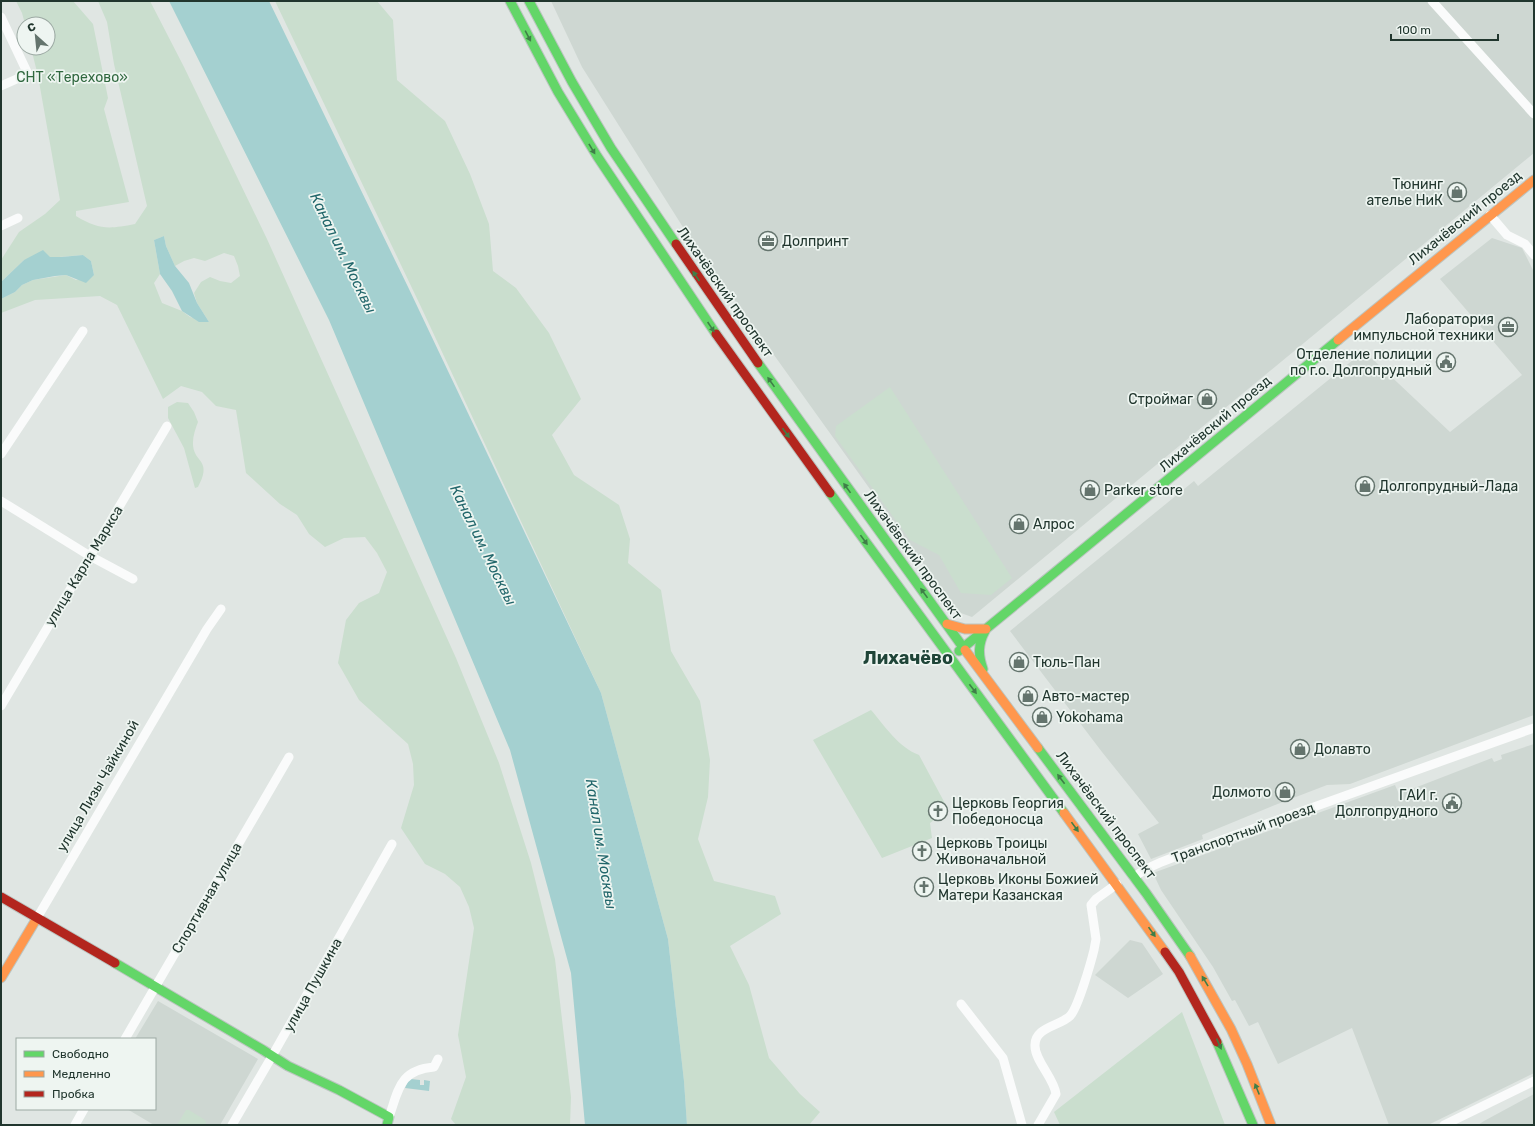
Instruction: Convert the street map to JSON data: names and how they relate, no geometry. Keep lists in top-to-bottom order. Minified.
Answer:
{"streets":{"main road":["Лихачёвский проезд","Лихачёвский проспект","улица Лизы Чайкиной"],"street":["улица Карла Маркса","Транспортный проезд","Спортивная улица","улица Пушкина"]},"crossings":[["Лихачёвский проезд","Лихачёвский проспект"],["Лихачёвский проспект","Транспортный проезд"]],"districts":["Лихачёво"],"water":["Канал им. Москвы"],"parks":["СНТ «Терехово»"],"places":{"shop":["Тюнинг ателье НиК","Строймаг","Долгопрудный-Лада","Parker store","Алрос","Тюль-Пан","Авто-мастер","Yokohama","Долавто","Долмото"],"office":["Долпринт","Лаборатория импульсной техники"],"public building":["Отделение полиции по г.о. Долгопрудный","ГАИ г. Долгопрудного"],"church":["Церковь Георгия Победоносца","Церковь Троицы Живоначальной","Церковь Иконы Божией Матери Казанская"]},"legend":["Свободно","Медленно","Пробка"],"scale_bar":"100 m","north":"top left"}
